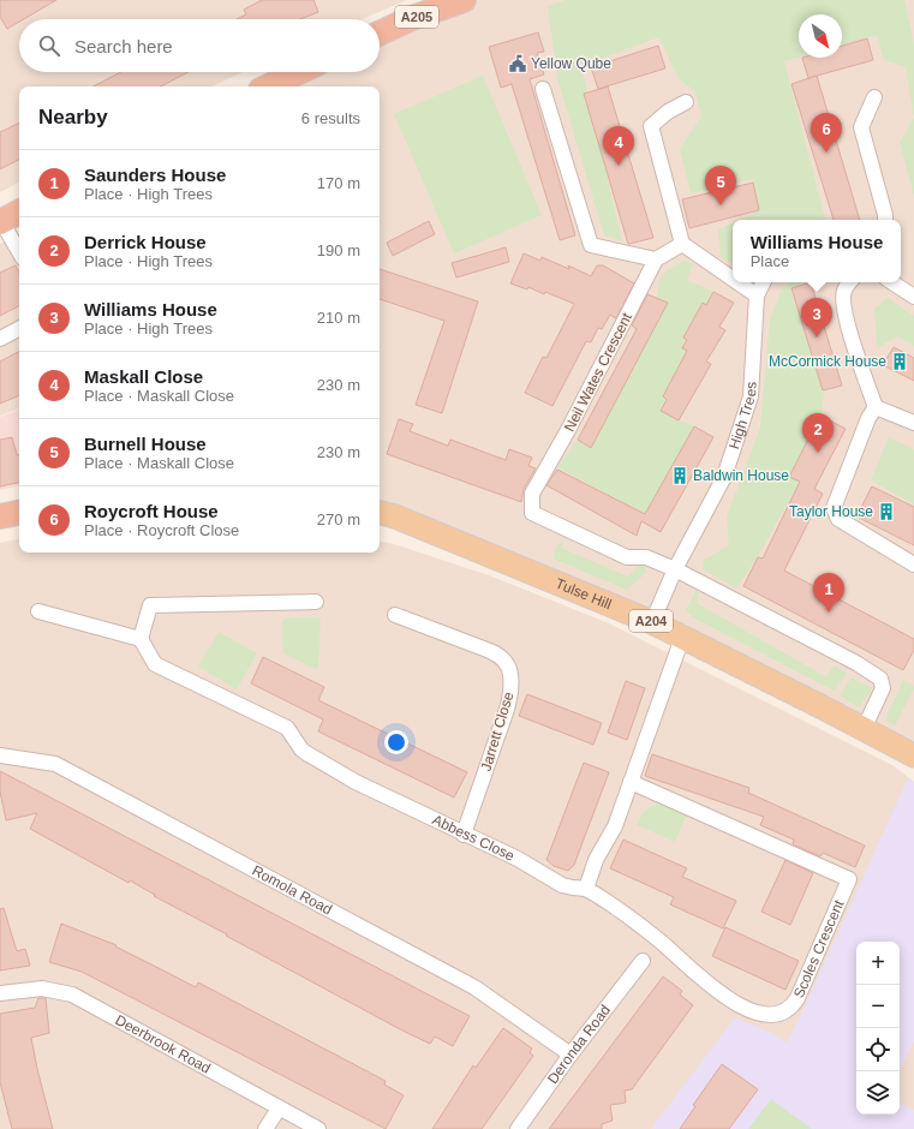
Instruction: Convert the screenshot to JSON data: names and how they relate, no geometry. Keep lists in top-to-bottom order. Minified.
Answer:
{"streets":{"highway":["A205"],"main road":["Tulse Hill","A204"],"street":["Neil Wates Crescent","High Trees","Jarrett Close","Abbess Close","Romola Road","Scoles Crescent","Deronda Road","Deerbrook Road"]},"crossings":[["Neil Wates Crescent","High Trees"],["High Trees","Tulse Hill"],["Jarrett Close","Abbess Close"],["Abbess Close","Scoles Crescent"],["Romola Road","Deronda Road"]],"places":{"public building":["Yellow Qube"],"building":["McCormick House","Baldwin House","Taylor House"]},"north":"bottom right","page":{"search":"Search here","heading":["Nearby","6 results"],"pins":["6","4","5","3","2","1"],"list":[{"mark":"1","name":"Saunders House","note":"Place · High Trees","value":"170 m"},{"mark":"2","name":"Derrick House","note":"Place · High Trees","value":"190 m"},{"mark":"3","name":"Williams House","note":"Place · High Trees","value":"210 m"},{"mark":"4","name":"Maskall Close","note":"Place · Maskall Close","value":"230 m"},{"mark":"5","name":"Burnell House","note":"Place · Maskall Close","value":"230 m"},{"mark":"6","name":"Roycroft House","note":"Place · Roycroft Close","value":"270 m"}],"popup":["Williams House","Place"],"map_buttons":["+","−"]}}
